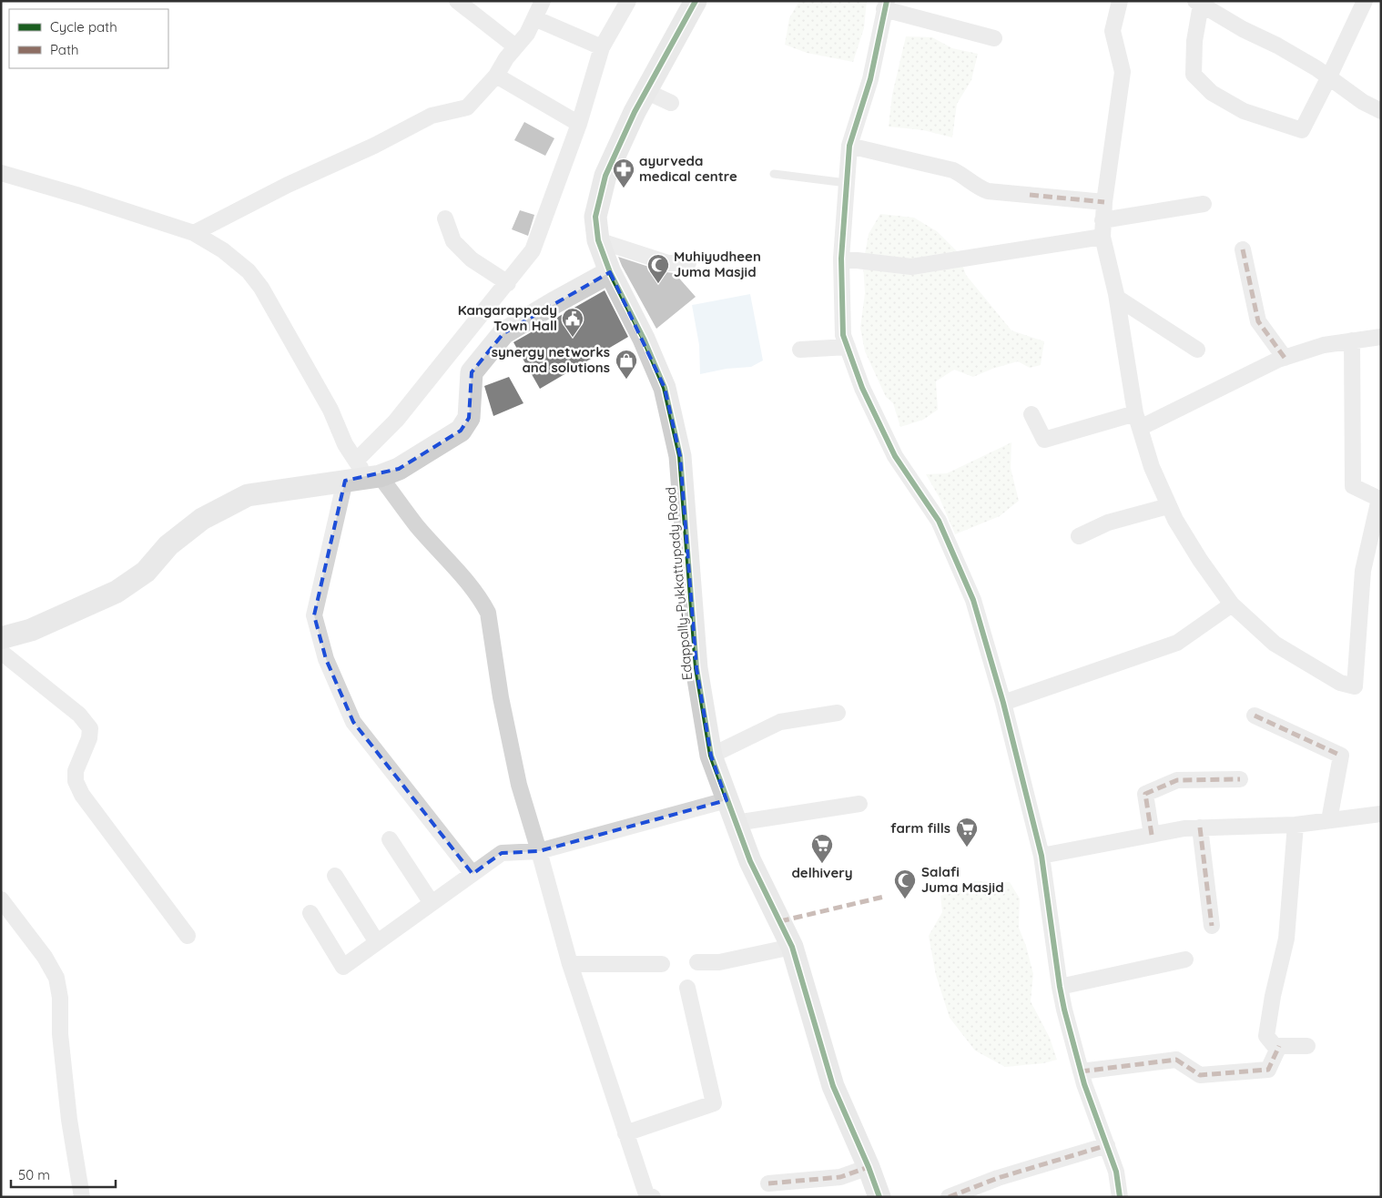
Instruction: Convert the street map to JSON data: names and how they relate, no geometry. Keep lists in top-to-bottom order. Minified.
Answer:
{"streets":{"main road":["Edappally-Pukkattupady Road"]},"places":{"pharmacy":["ayurveda medical centre"],"mosque":["Muhiyudheen Juma Masjid","Salafi Juma Masjid"],"public building":["Kangarappady Town Hall"],"shop":["synergy networks and solutions"],"supermarket":["farm fills","delhivery"]},"legend":["Cycle path","Path"],"scale_bar":"50 m"}
